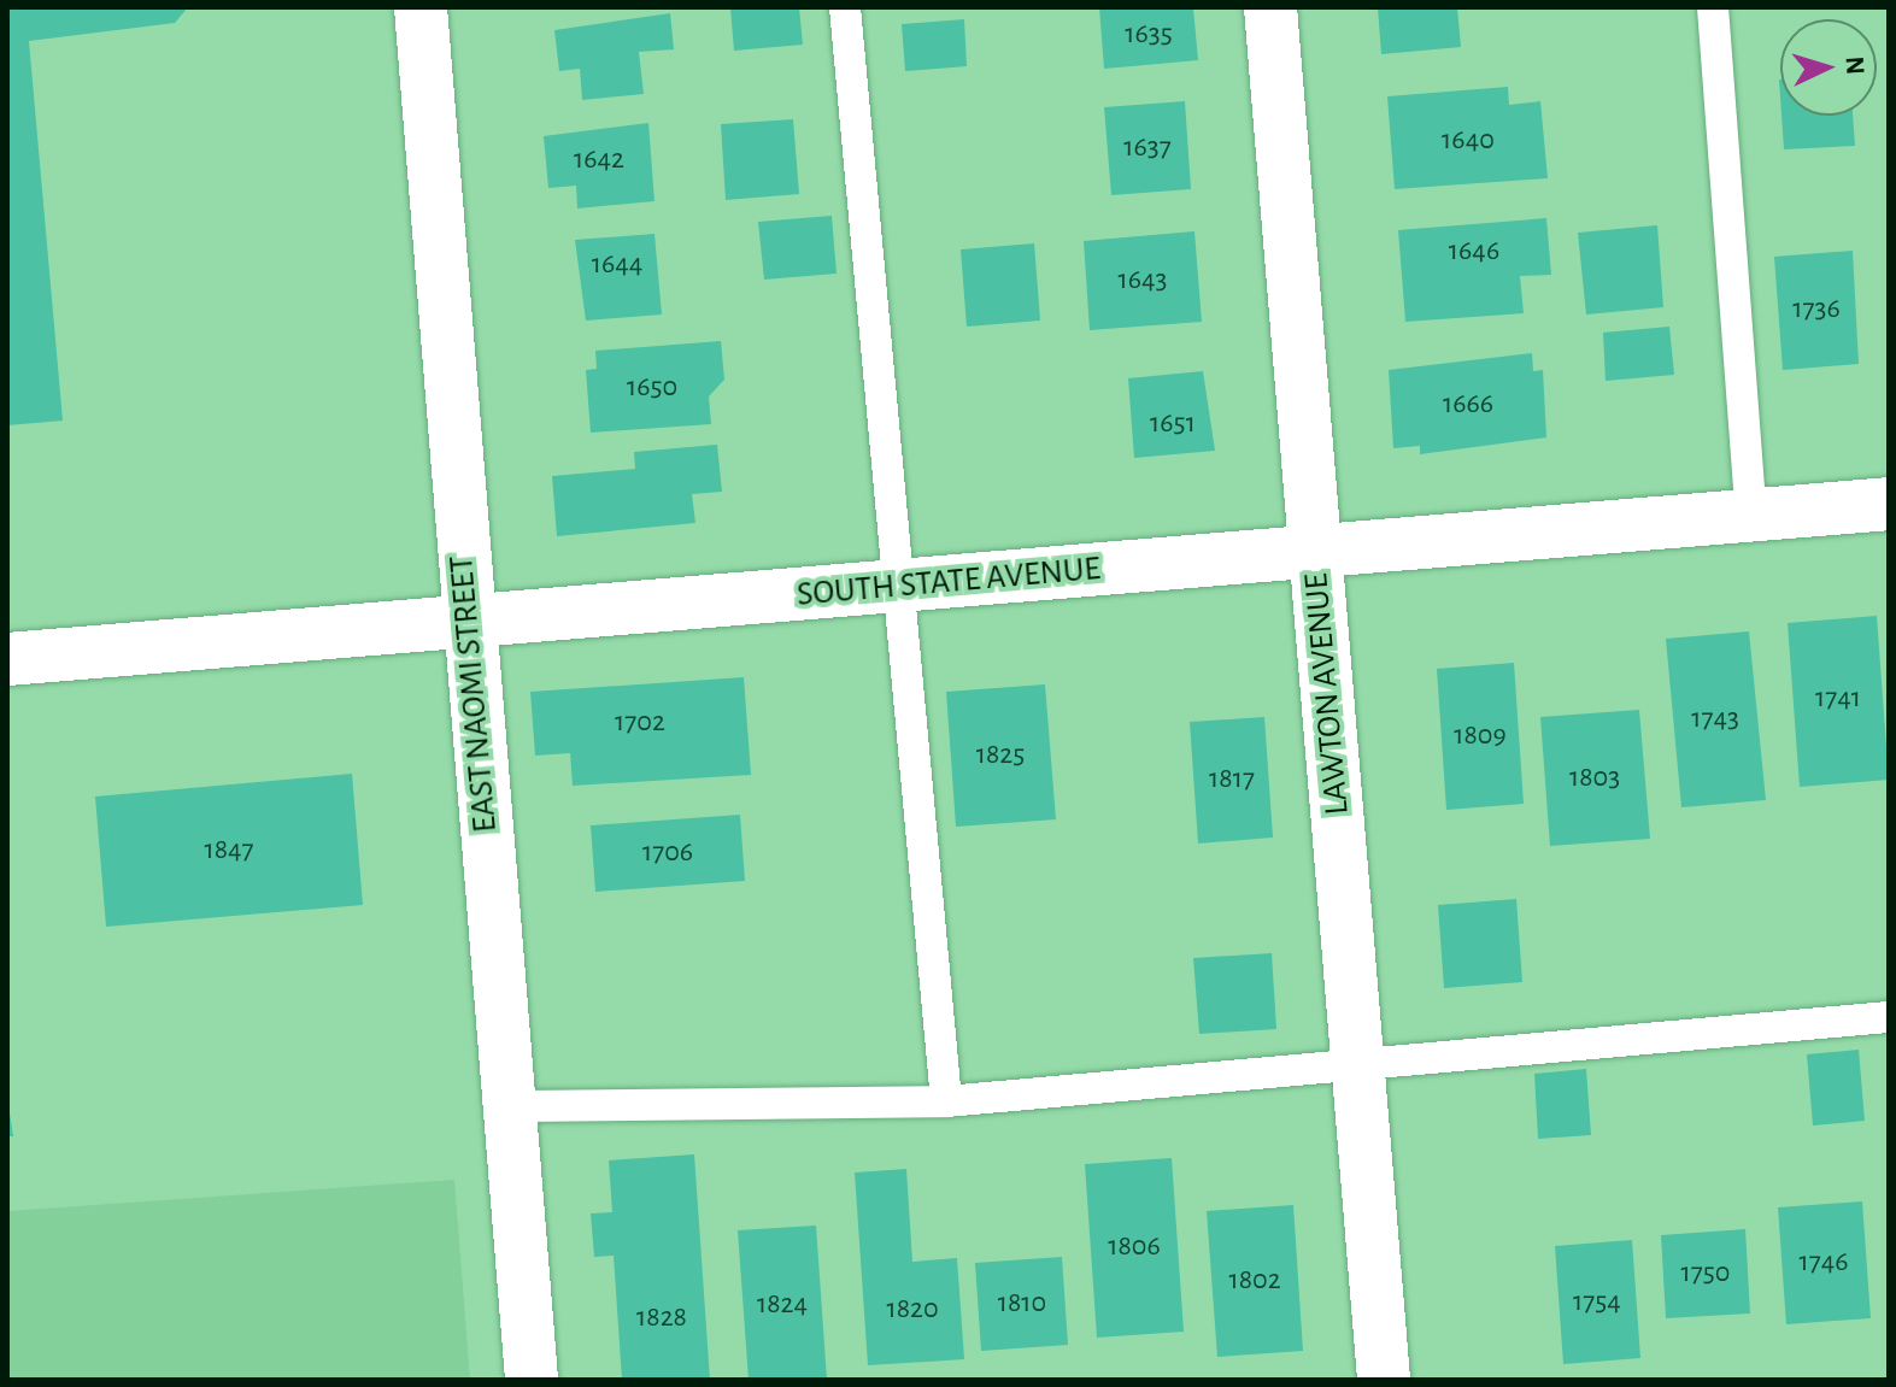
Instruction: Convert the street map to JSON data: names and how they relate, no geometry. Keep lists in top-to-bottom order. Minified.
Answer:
{"streets":{"street":["SOUTH STATE AVENUE","EAST NAOMI STREET","LAWTON AVENUE"]},"crossings":[["SOUTH STATE AVENUE","EAST NAOMI STREET"],["SOUTH STATE AVENUE","LAWTON AVENUE"]],"house_numbers":["1635","1640","1637","1642","1646","1644","1643","1736","1650","1666","1651","1741","1743","1702","1809","1825","1803","1817","1847","1706","1806","1746","1750","1802","1754","1810","1824","1820","1828"],"north":"right"}
